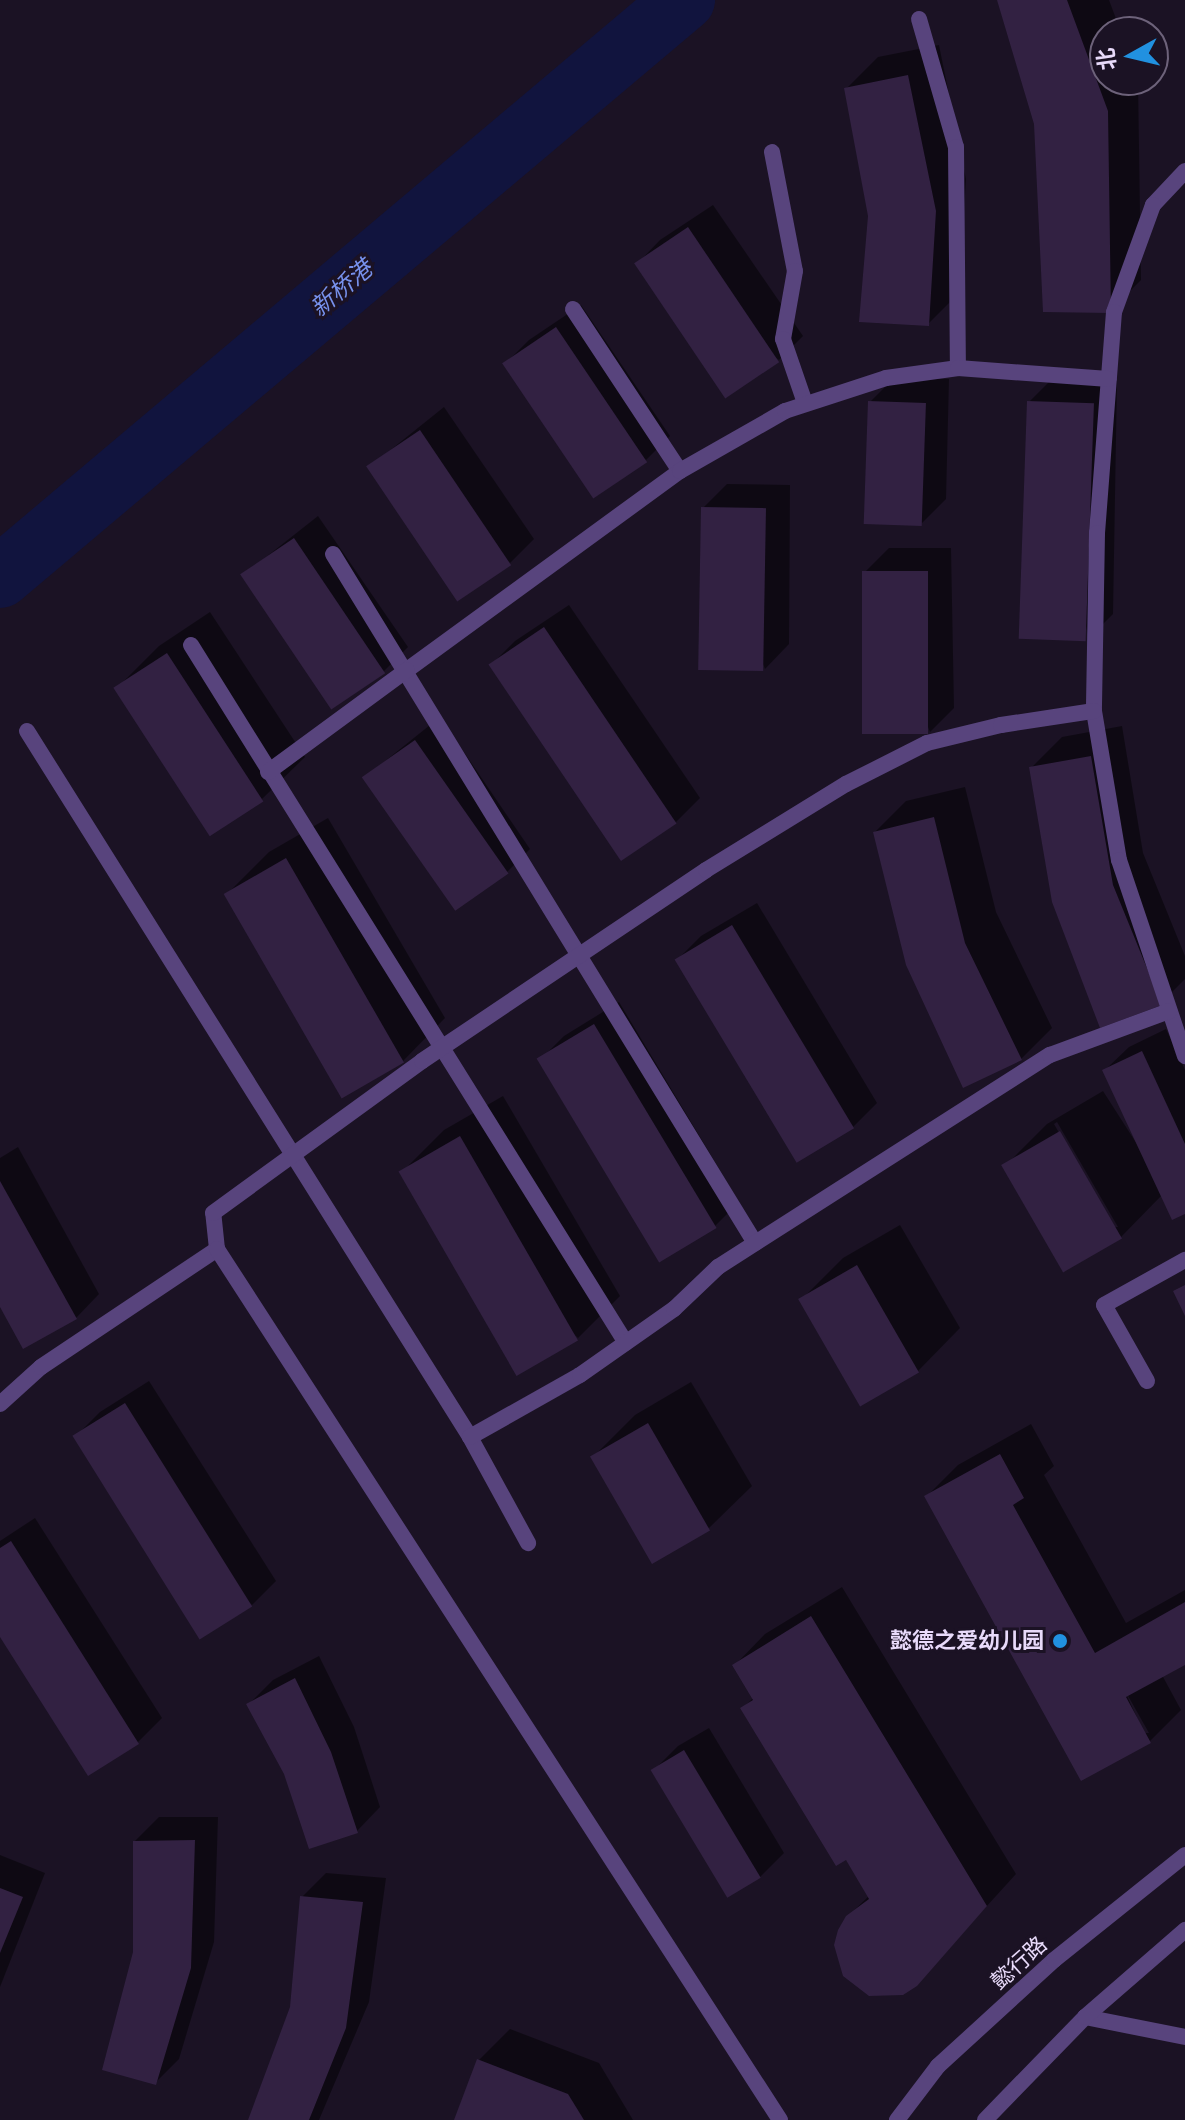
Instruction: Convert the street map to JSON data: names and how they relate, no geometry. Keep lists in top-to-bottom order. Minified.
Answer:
{"streets":{"street":["懿行路"]},"water":["新桥港"],"places":["懿德之爱幼儿园"],"north":"left"}
